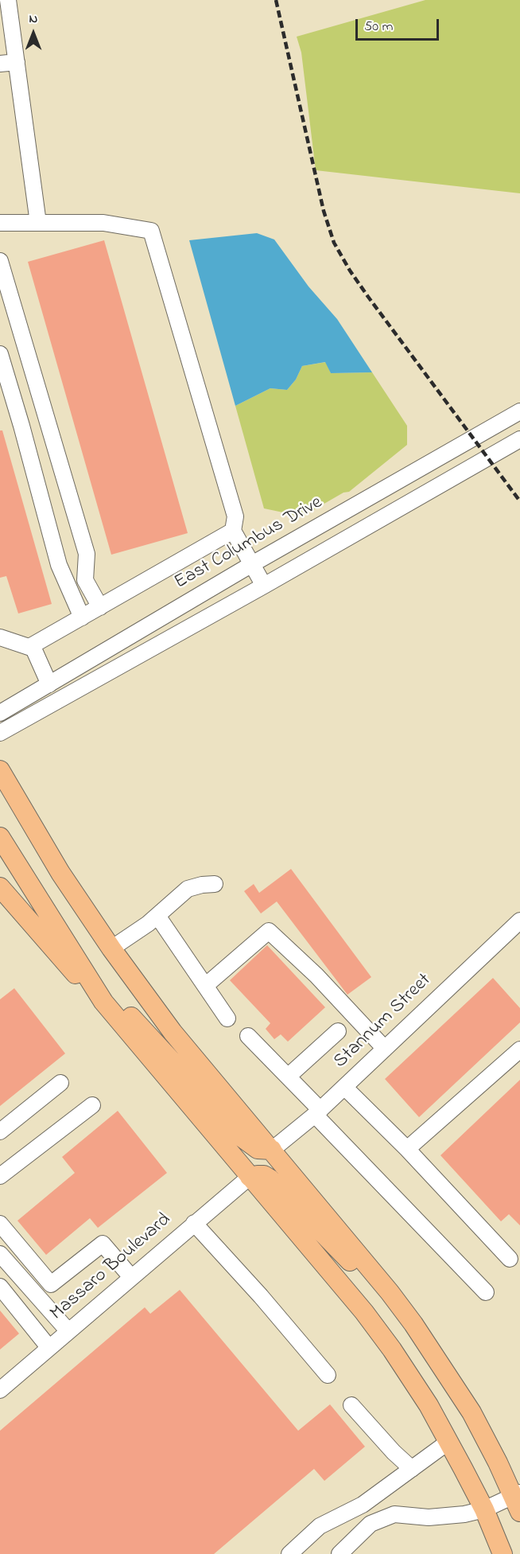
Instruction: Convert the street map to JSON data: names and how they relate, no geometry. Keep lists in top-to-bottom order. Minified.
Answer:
{"streets":{"street":["East Columbus Drive","Stannum Street","Massaro Boulevard"]},"scale_bar":"50 m","north":"top"}
